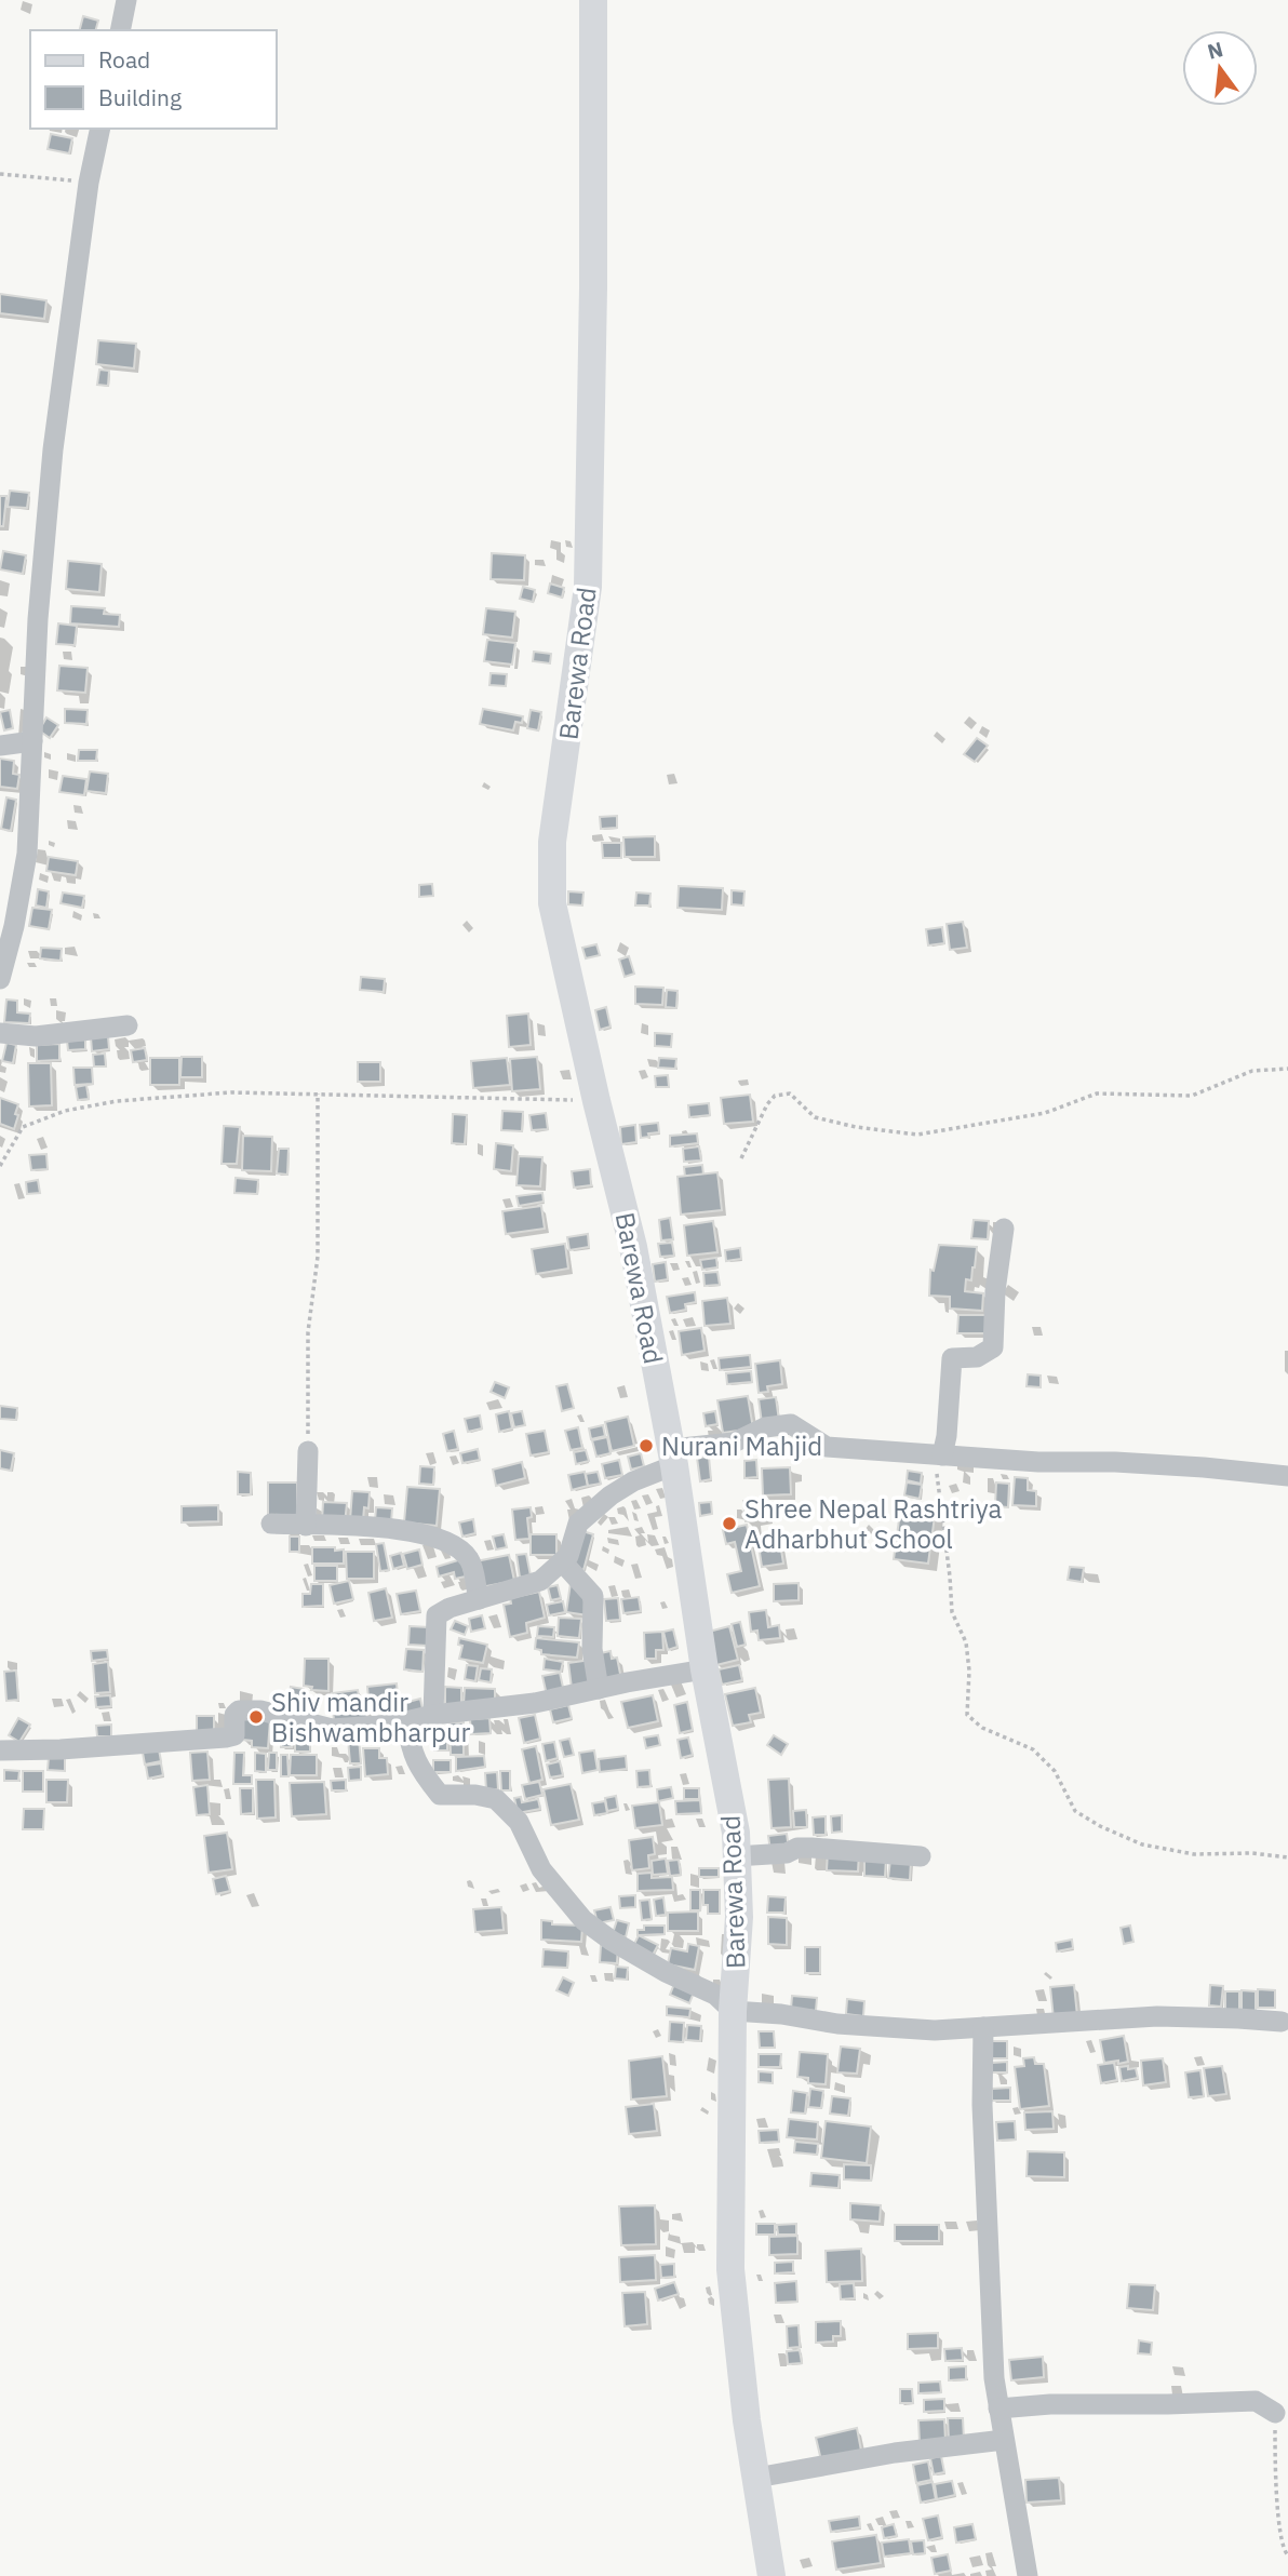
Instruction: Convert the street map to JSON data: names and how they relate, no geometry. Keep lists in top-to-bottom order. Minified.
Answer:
{"streets":{"main road":["Barewa Road"]},"places":["Nurani Mahjid","Shree Nepal Rashtriya Adharbhut School","Shiv mandir Bishwambharpur"],"legend":["Road","Building"],"north":"top"}
